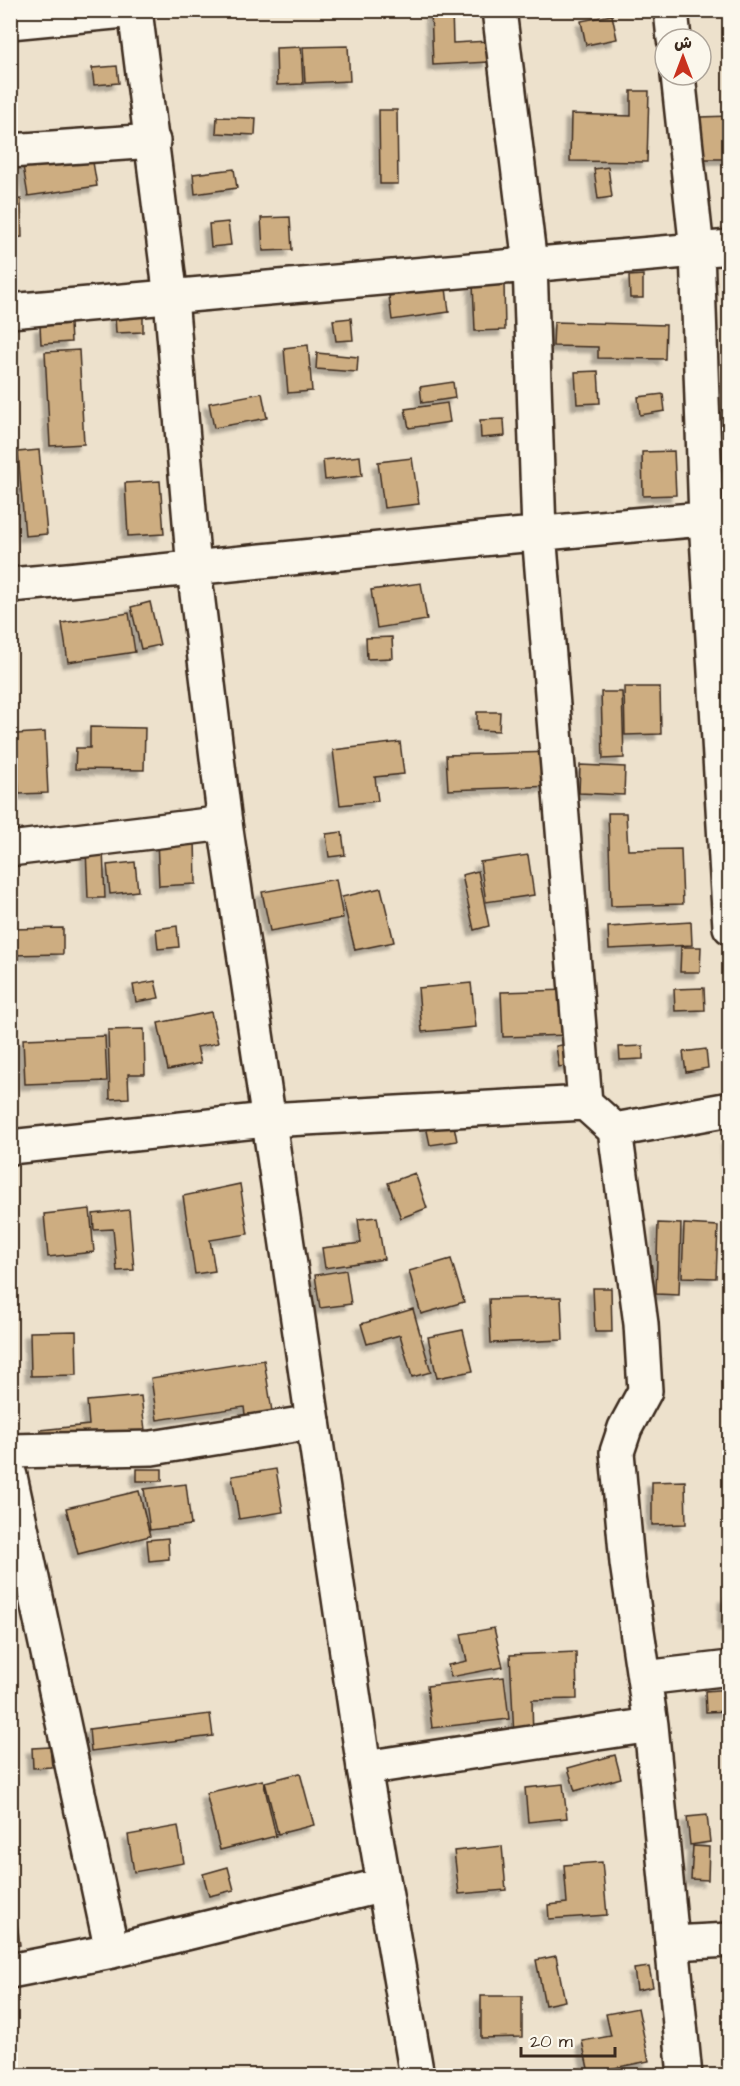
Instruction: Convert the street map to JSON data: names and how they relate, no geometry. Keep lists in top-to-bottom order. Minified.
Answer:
{"scale_bar":"20 m","north":"top"}
